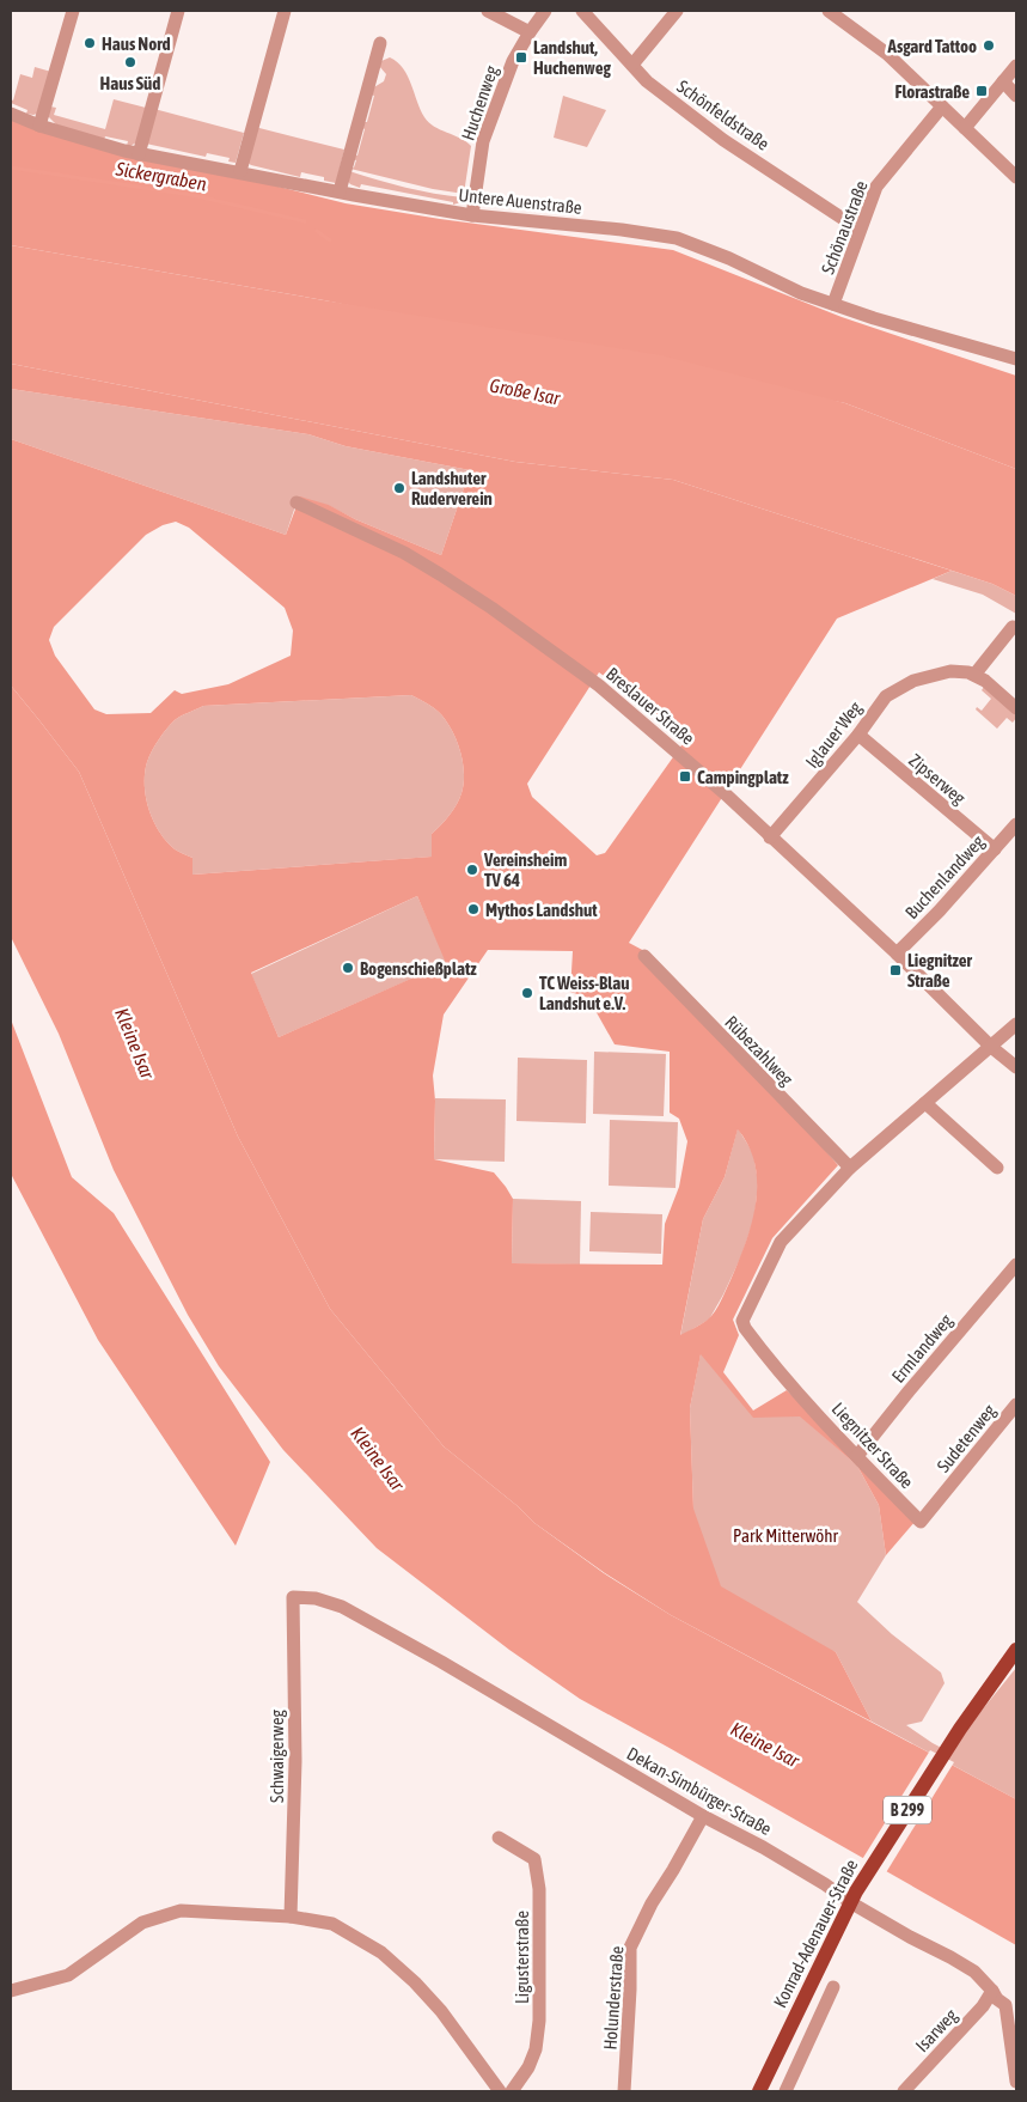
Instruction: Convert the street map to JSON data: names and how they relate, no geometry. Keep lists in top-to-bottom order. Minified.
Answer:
{"streets":{"main road":["B 299","Konrad-Adenauer-Straße"],"street":["Huchenweg","Schönfeldstraße","Untere Auenstraße","Schönaustraße","Breslauer Straße","Iglauer Weg","Zipserweg","Buchenlandweg","Rübezahlweg","Ermlandweg","Sudetenweg","Liegnitzer Straße","Schwaigerweg","Dekan-Simbürger-Straße","Ligusterstraße","Holunderstraße","Isarweg"]},"crossings":[["Huchenweg","Untere Auenstraße"],["Schönfeldstraße","Schönaustraße"],["Untere Auenstraße","Schönaustraße"],["Breslauer Straße","Iglauer Weg"],["Breslauer Straße","Buchenlandweg"],["Breslauer Straße","Liegnitzer Straße"],["Iglauer Weg","Zipserweg"],["Zipserweg","Buchenlandweg"],["Rübezahlweg","Liegnitzer Straße"],["Ermlandweg","Liegnitzer Straße"],["Sudetenweg","Liegnitzer Straße"],["Schwaigerweg","Dekan-Simbürger-Straße"],["Dekan-Simbürger-Straße","Konrad-Adenauer-Straße"],["Dekan-Simbürger-Straße","Holunderstraße"],["Dekan-Simbürger-Straße","Isarweg"]],"water":["Sickergraben","Große Isar","Kleine Isar"],"parks":["Park Mitterwöhr"],"places":{"other":["Haus Nord","Asgard Tattoo","Haus Süd","Landshuter Ruderverein","Vereinsheim TV 64","Mythos Landshut","Bogenschießplatz","TC Weiss-Blau Landshut e.V."],"transit":["Landshut, Huchenweg","Florastraße","Campingplatz","Liegnitzer Straße"]}}
